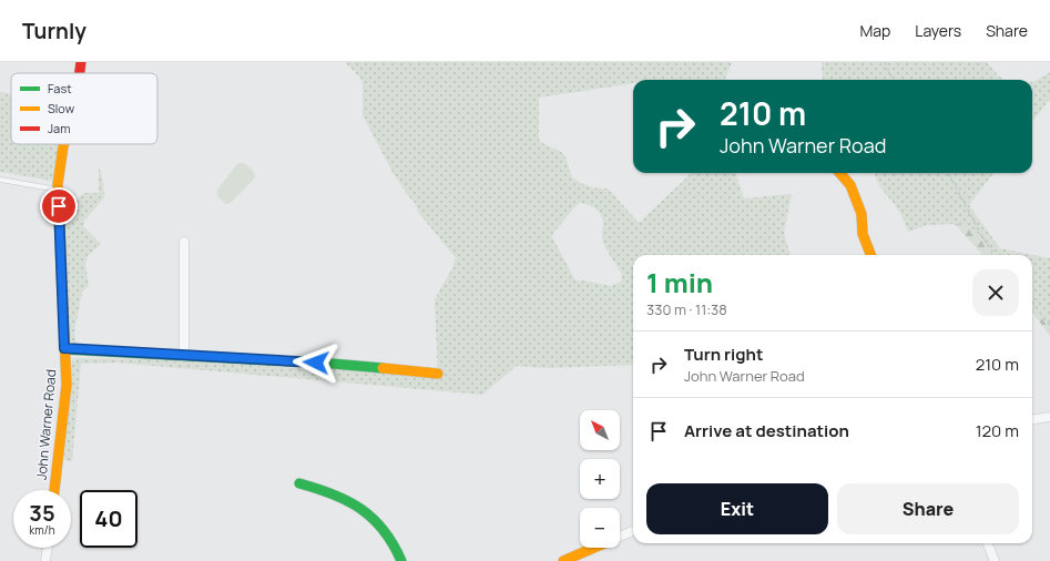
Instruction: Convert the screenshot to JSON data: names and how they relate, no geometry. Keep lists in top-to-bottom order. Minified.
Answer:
{"streets":{"street":["John Warner Road"]},"legend":["Fast","Slow","Jam"],"north":"top left","page":{"header":"Turnly","nav":["Map","Layers","Share"],"turn":["210 m","John Warner Road"],"heading":["1 min","330 m · 11:38"],"list":[{"name":"Turn right","note":"John Warner Road","value":"210 m"},{"name":"Arrive at destination","value":"120 m"}],"map_buttons":["+","−"],"buttons":["Exit","Share"],"speed":"35 km/h","limit":"40"}}
